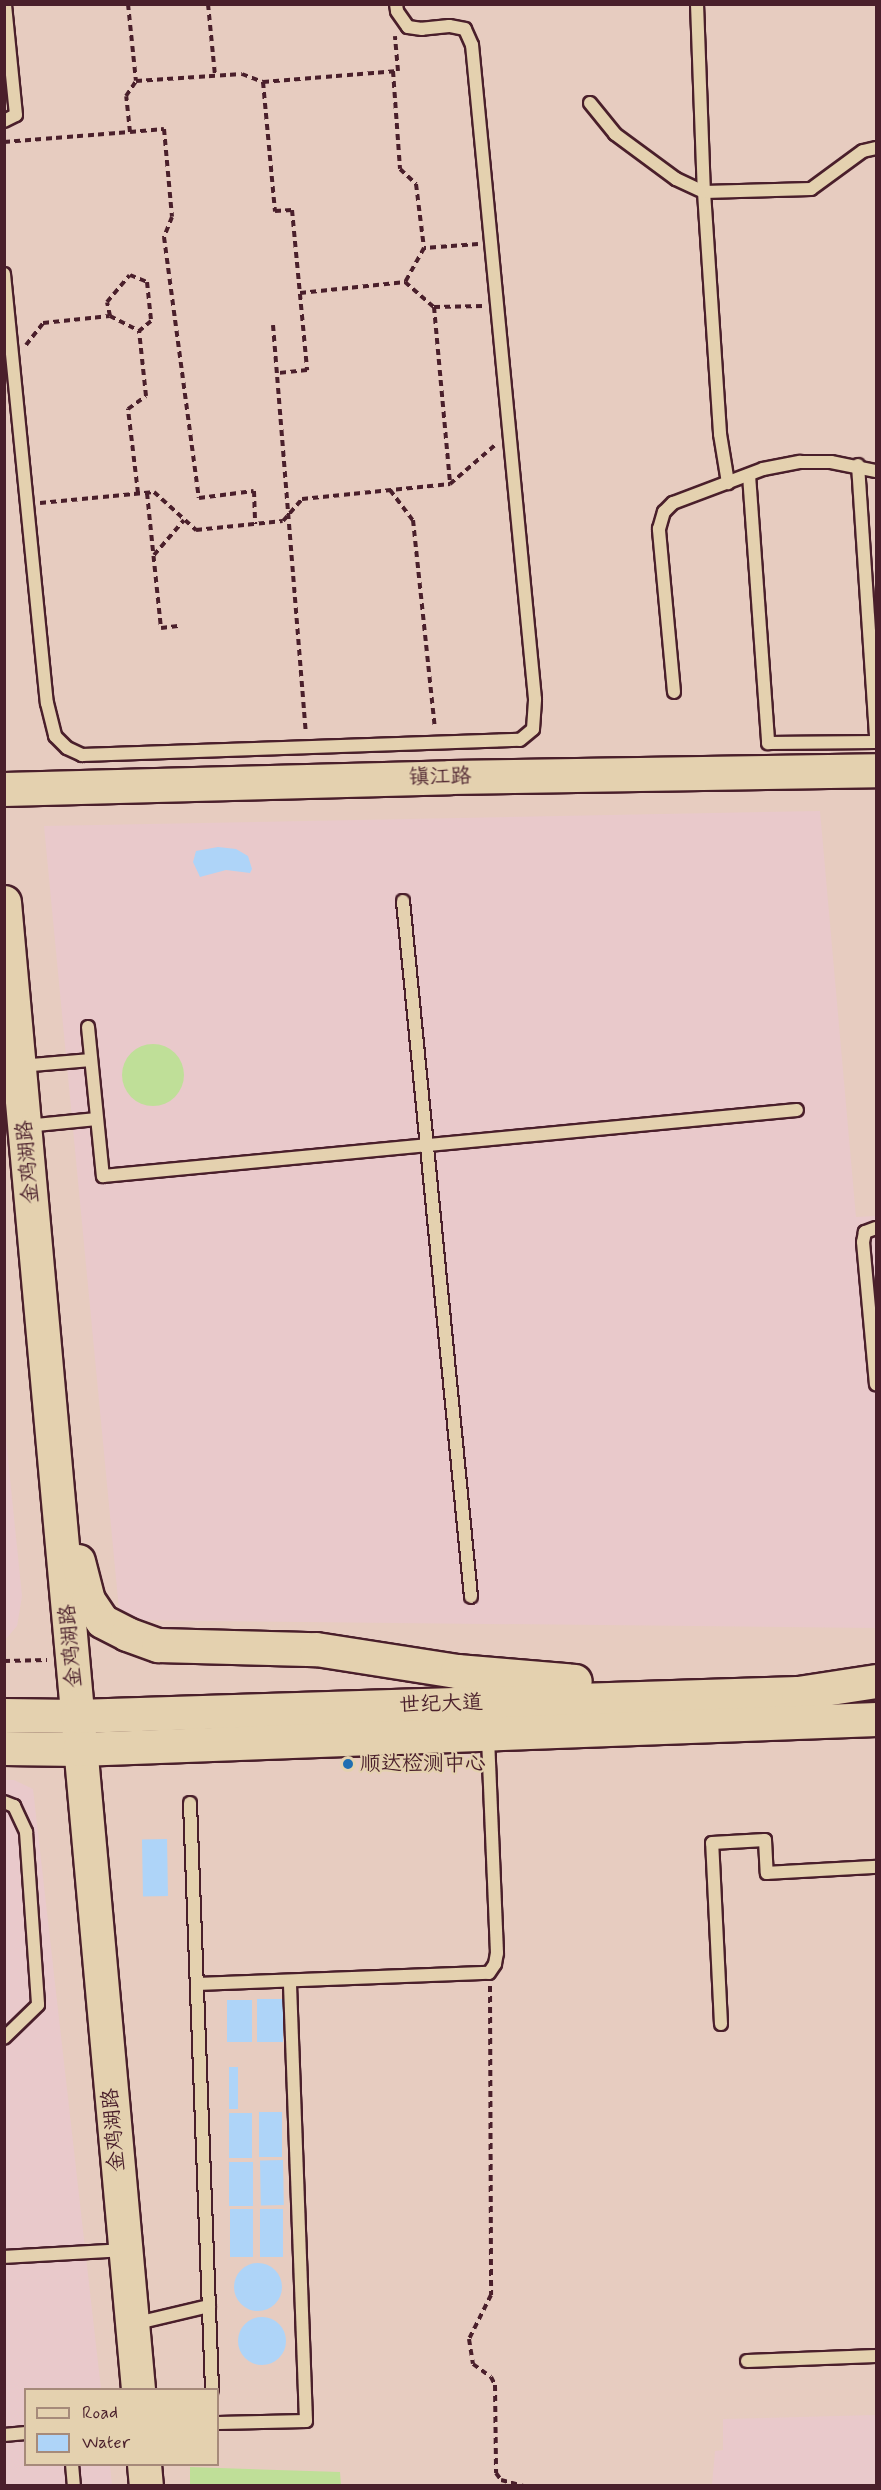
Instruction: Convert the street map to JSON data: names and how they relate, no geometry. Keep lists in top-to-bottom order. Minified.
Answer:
{"streets":{"street":["镇江路","金鸡湖路","世纪大道"]},"crossings":[["金鸡湖路","世纪大道"]],"places":["顺达检测中心"],"legend":["Road","Water"]}
